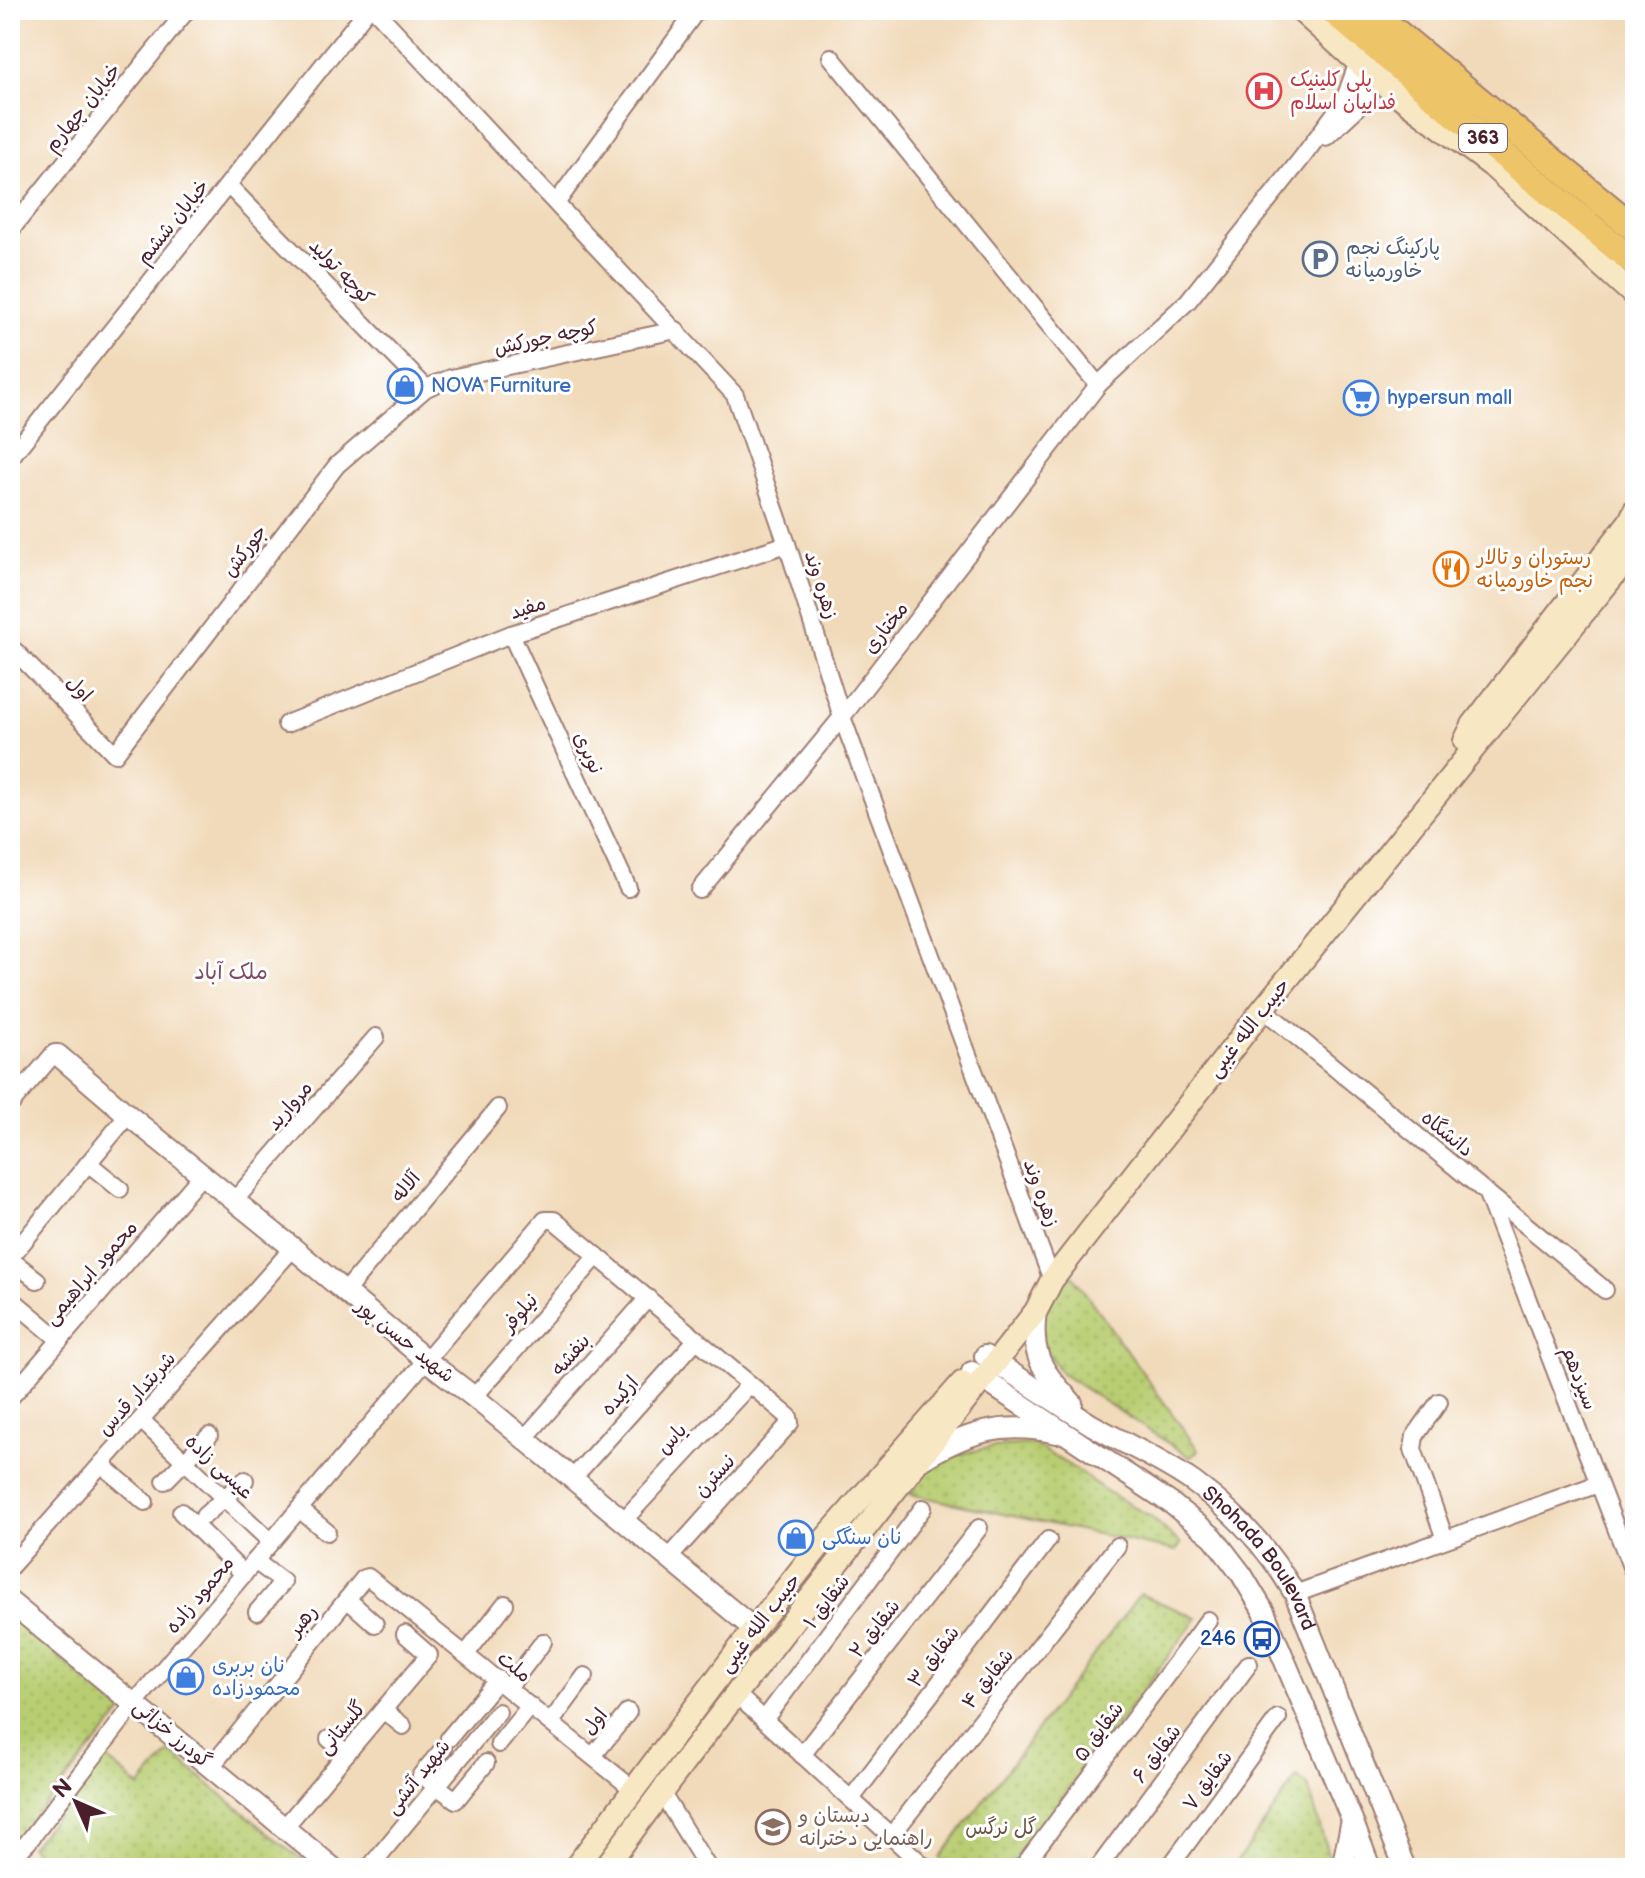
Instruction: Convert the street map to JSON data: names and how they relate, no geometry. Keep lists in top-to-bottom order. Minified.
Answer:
{"streets":{"main road":["363","حبیب الله غیبی"],"street":["خیابان چهارم","خیابان ششم","کوچه تولید","کوچه جورکش","جورکش","زهره وند","مفید","مختاری","اول","نوبری","مروارید","دانشگاه","آلاله","محمود ابراهیمی","نیلوفر","شهید حسن پور","بنفشه","سیزدهم","شربتدار قدس","ارکیده","یاس","عيسی زاده","نسترن","Shohada Boulevard","محمود زاده","شقایق ۱","رهبر","شقایق ۲","شقایق ۳","ملت","شقایق ۴","گلستانی","شقایق ۵","گودرز خزائی","شقایق ۶","شهید آتشی","شقایق ۷"]},"crossings":[["خیابان ششم","کوچه تولید"],["کوچه تولید","کوچه جورکش"],["کوچه تولید","جورکش"],["کوچه جورکش","جورکش"],["کوچه جورکش","زهره وند"],["جورکش","اول"],["زهره وند","مفید"],["زهره وند","مختاری"],["زهره وند","حبیب الله غیبی"],["مفید","نوبری"],["اول","ملت"],["حبیب الله غیبی","دانشگاه"],["حبیب الله غیبی","شهید حسن پور"],["حبیب الله غیبی","Shohada Boulevard"],["حبیب الله غیبی","ملت"],["مروارید","شهید حسن پور"],["دانشگاه","سیزدهم"],["آلاله","شهید حسن پور"],["محمود ابراهیمی","شهید حسن پور"],["نیلوفر","شهید حسن پور"],["نیلوفر","محمود زاده"],["شهید حسن پور","بنفشه"],["شهید حسن پور","شربتدار قدس"],["شهید حسن پور","ارکیده"],["شهید حسن پور","یاس"],["شهید حسن پور","نسترن"],["شهید حسن پور","محمود زاده"],["شربتدار قدس","عيسی زاده"],["یاس","نسترن"],["عيسی زاده","محمود زاده"],["محمود زاده","گودرز خزائی"],["رهبر","ملت"],["رهبر","گودرز خزائی"],["گلستانی","گودرز خزائی"]],"districts":["ملک آباد"],"parks":["گل نرگس"],"places":{"hospital":["پلی کلینیک فداییان اسلام"],"parking":["پارکینگ نجم خاورمیانه"],"shop":["NOVA Furniture","نان سنگکی","نان بربری محمودزاده"],"supermarket":["hypersun mall"],"restaurant":["رستوران و تالار نجم خاورمیانه"],"bus stop":["246"],"school or university":["دبستان و راهنمایی دخترانه"]},"north":"top left"}
